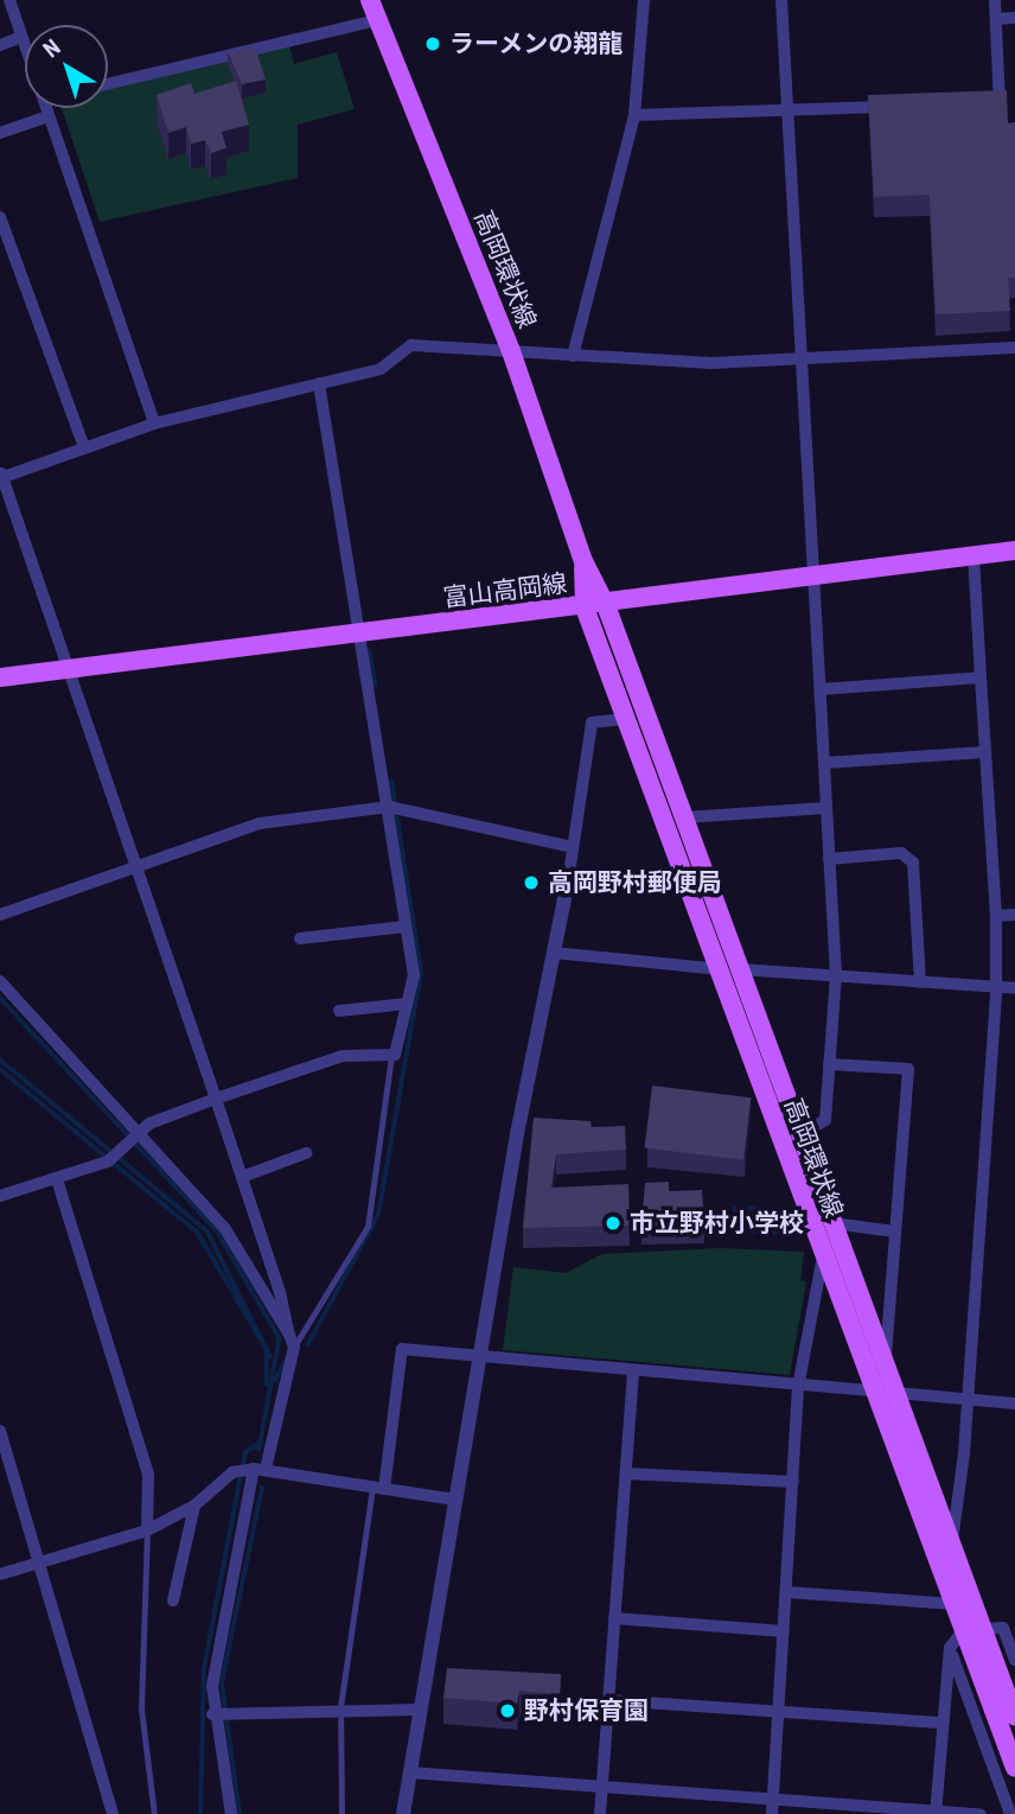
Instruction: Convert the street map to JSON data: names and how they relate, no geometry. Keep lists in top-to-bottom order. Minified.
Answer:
{"streets":{"main road":["高岡環状線","富山高岡線"]},"crossings":[["高岡環状線","富山高岡線"]],"places":["ラーメンの翔龍","高岡野村郵便局","市立野村小学校","野村保育園"],"north":"top left"}
